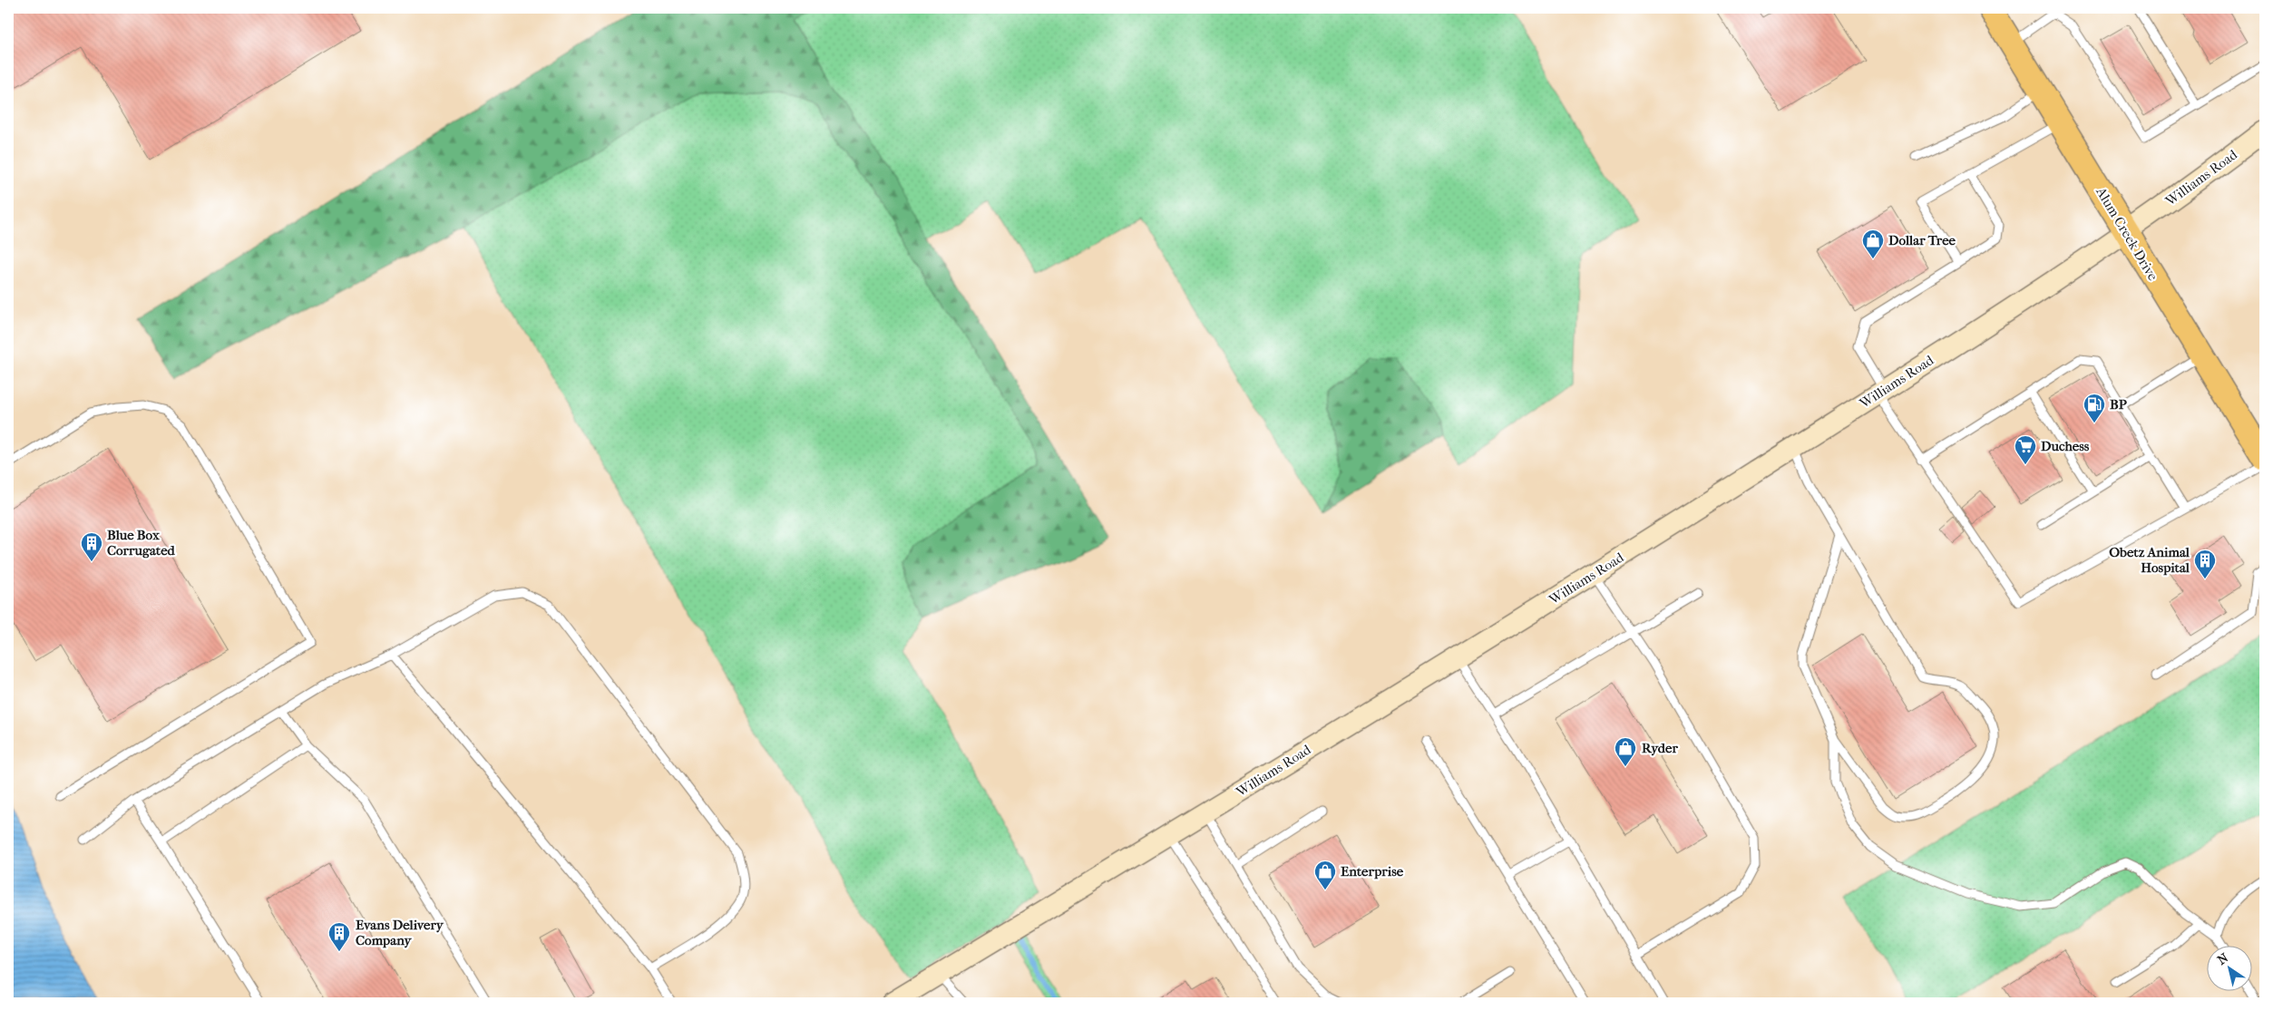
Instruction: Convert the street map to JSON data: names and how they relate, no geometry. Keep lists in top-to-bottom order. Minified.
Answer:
{"streets":{"main road":["Williams Road","Alum Creek Drive"]},"crossings":[["Williams Road","Alum Creek Drive"]],"places":{"shop":["Dollar Tree","Ryder","Enterprise"],"fuel station":["BP"],"supermarket":["Duchess"],"building":["Blue Box Corrugated","Obetz Animal Hospital","Evans Delivery Company"]},"north":"top left"}
